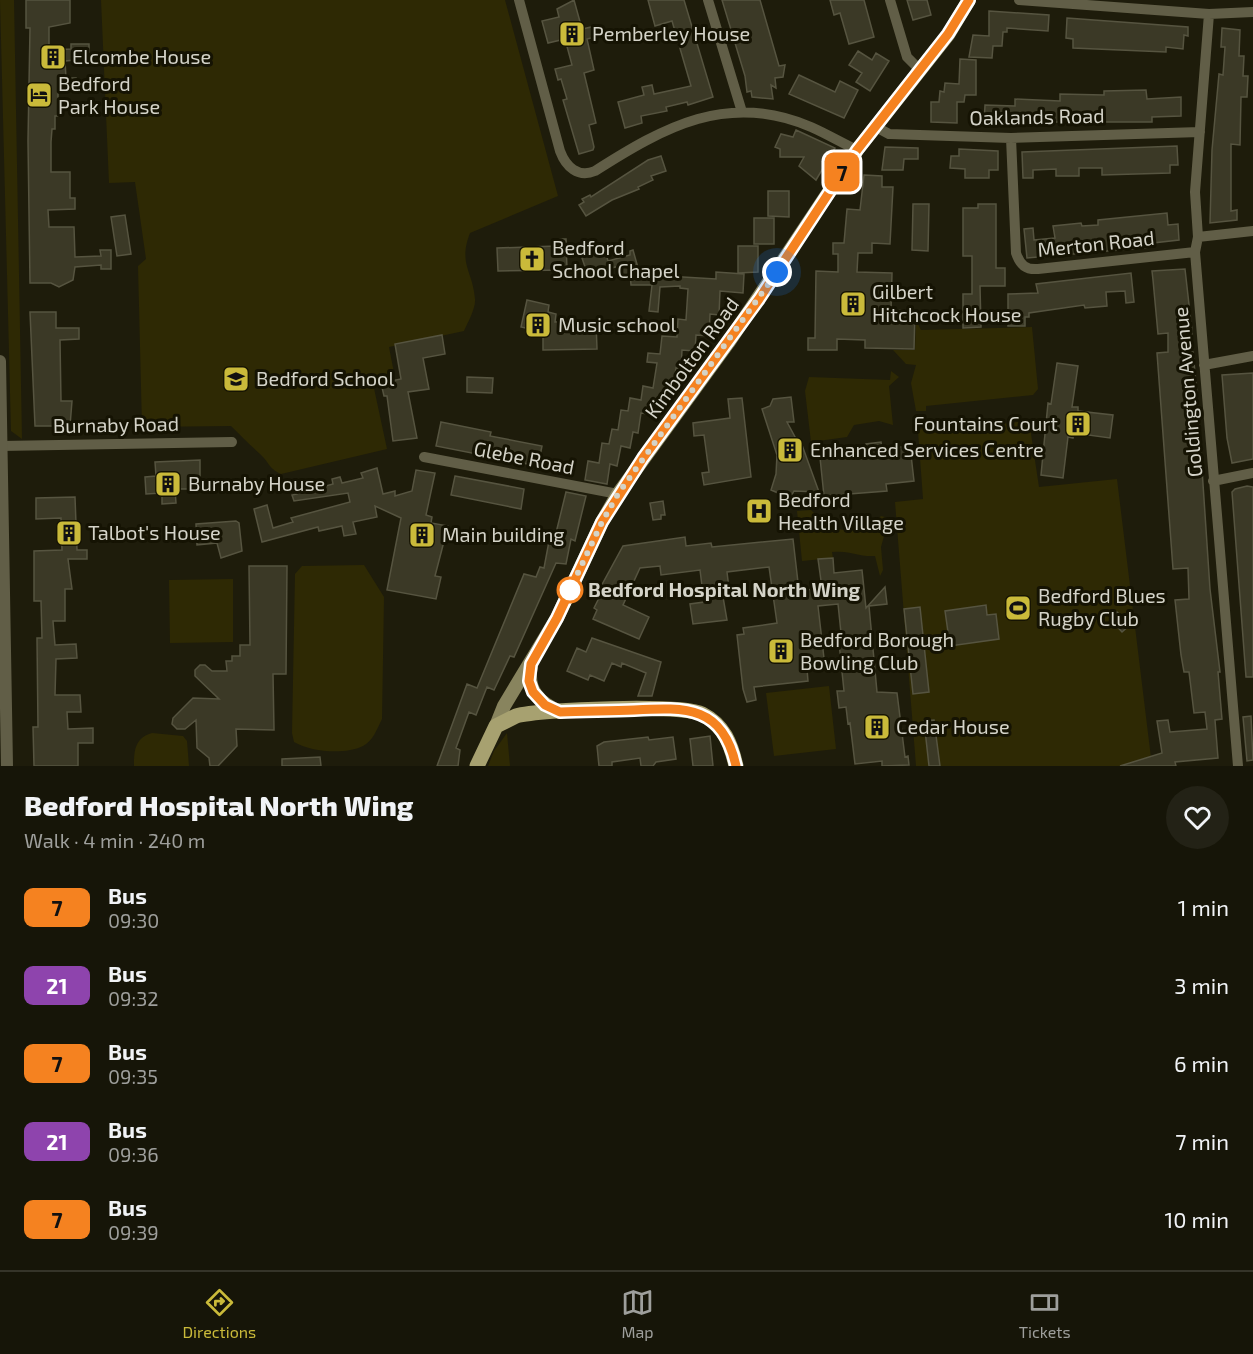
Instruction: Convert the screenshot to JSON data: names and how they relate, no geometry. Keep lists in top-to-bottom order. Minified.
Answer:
{"streets":{"main road":["Kimbolton Road"],"street":["Oaklands Road","Merton Road","Goldington Avenue","Burnaby Road","Glebe Road"]},"crossings":[["Oaklands Road","Merton Road"],["Oaklands Road","Kimbolton Road"],["Oaklands Road","Goldington Avenue"],["Merton Road","Goldington Avenue"],["Kimbolton Road","Glebe Road"]],"places":{"building":["Pemberley House","Elcombe House","Gilbert Hitchcock House","Music school","Fountains Court","Enhanced Services Centre","Burnaby House","Talbot's House","Main building","Bedford Borough Bowling Club","Cedar House"],"hotel":["Bedford Park House"],"church":["Bedford School Chapel"],"school or university":["Bedford School"],"hospital":["Bedford Health Village"],"other":["Bedford Hospital North Wing"],"sports":["Bedford Blues Rugby Club"]},"lines":["bus line 7"],"page":{"on_map":"7","heading":["Bedford Hospital North Wing","Walk · 4 min · 240 m"],"list":[{"mark":"7","name":"Bus","note":"09:30","value":"1 min"},{"mark":"21","name":"Bus","note":"09:32","value":"3 min"},{"mark":"7","name":"Bus","note":"09:35","value":"6 min"},{"mark":"21","name":"Bus","note":"09:36","value":"7 min"},{"mark":"7","name":"Bus","note":"09:39","value":"10 min"}],"tabs":["Directions","Map","Tickets"]}}
